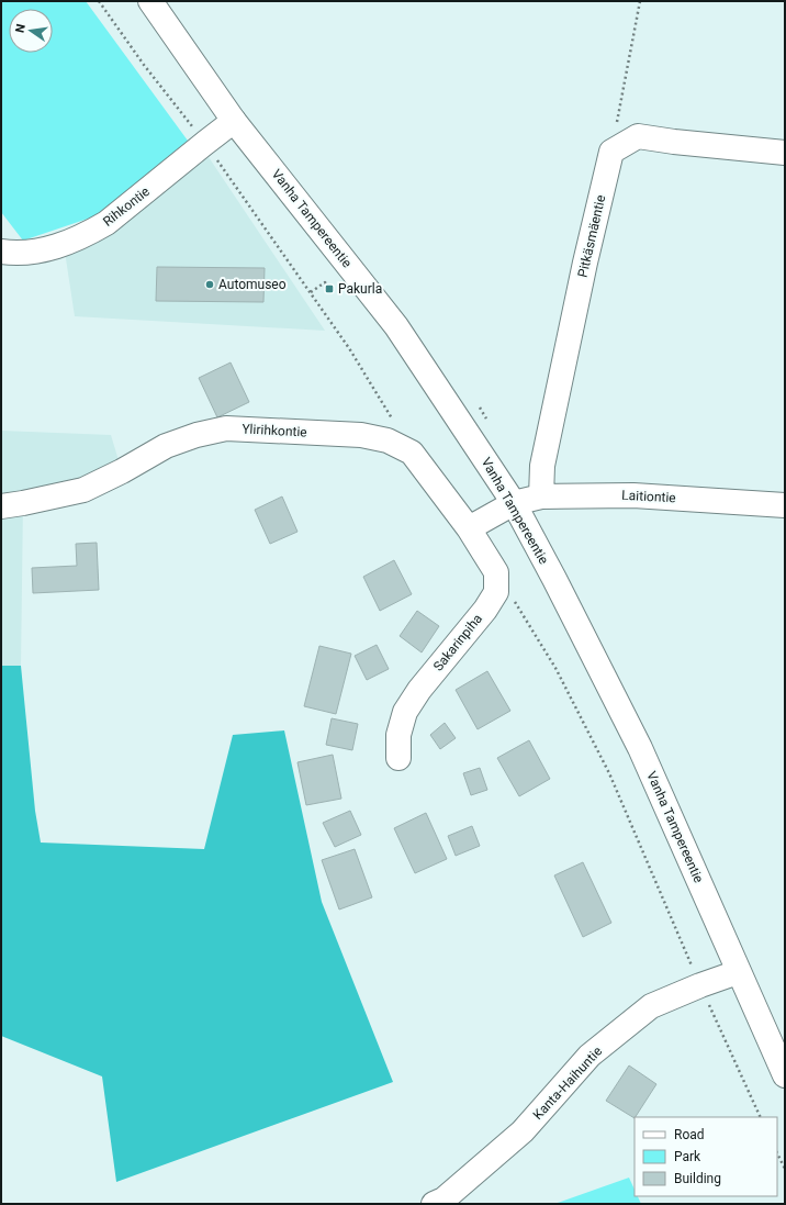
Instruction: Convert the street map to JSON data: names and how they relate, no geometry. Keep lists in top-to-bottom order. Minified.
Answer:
{"streets":{"street":["Rihkontie","Vanha Tampereentie","Pitkäsmäentie","Ylirihkontie","Laitiontie","Sakarinpiha","Kanta-Haihuntie"]},"crossings":[["Rihkontie","Vanha Tampereentie"],["Vanha Tampereentie","Laitiontie"],["Vanha Tampereentie","Kanta-Haihuntie"],["Pitkäsmäentie","Laitiontie"],["Ylirihkontie","Sakarinpiha"]],"places":{"other":["Automuseo"],"transit":["Pakurla"]},"legend":["Road","Park","Building"],"north":"left"}
